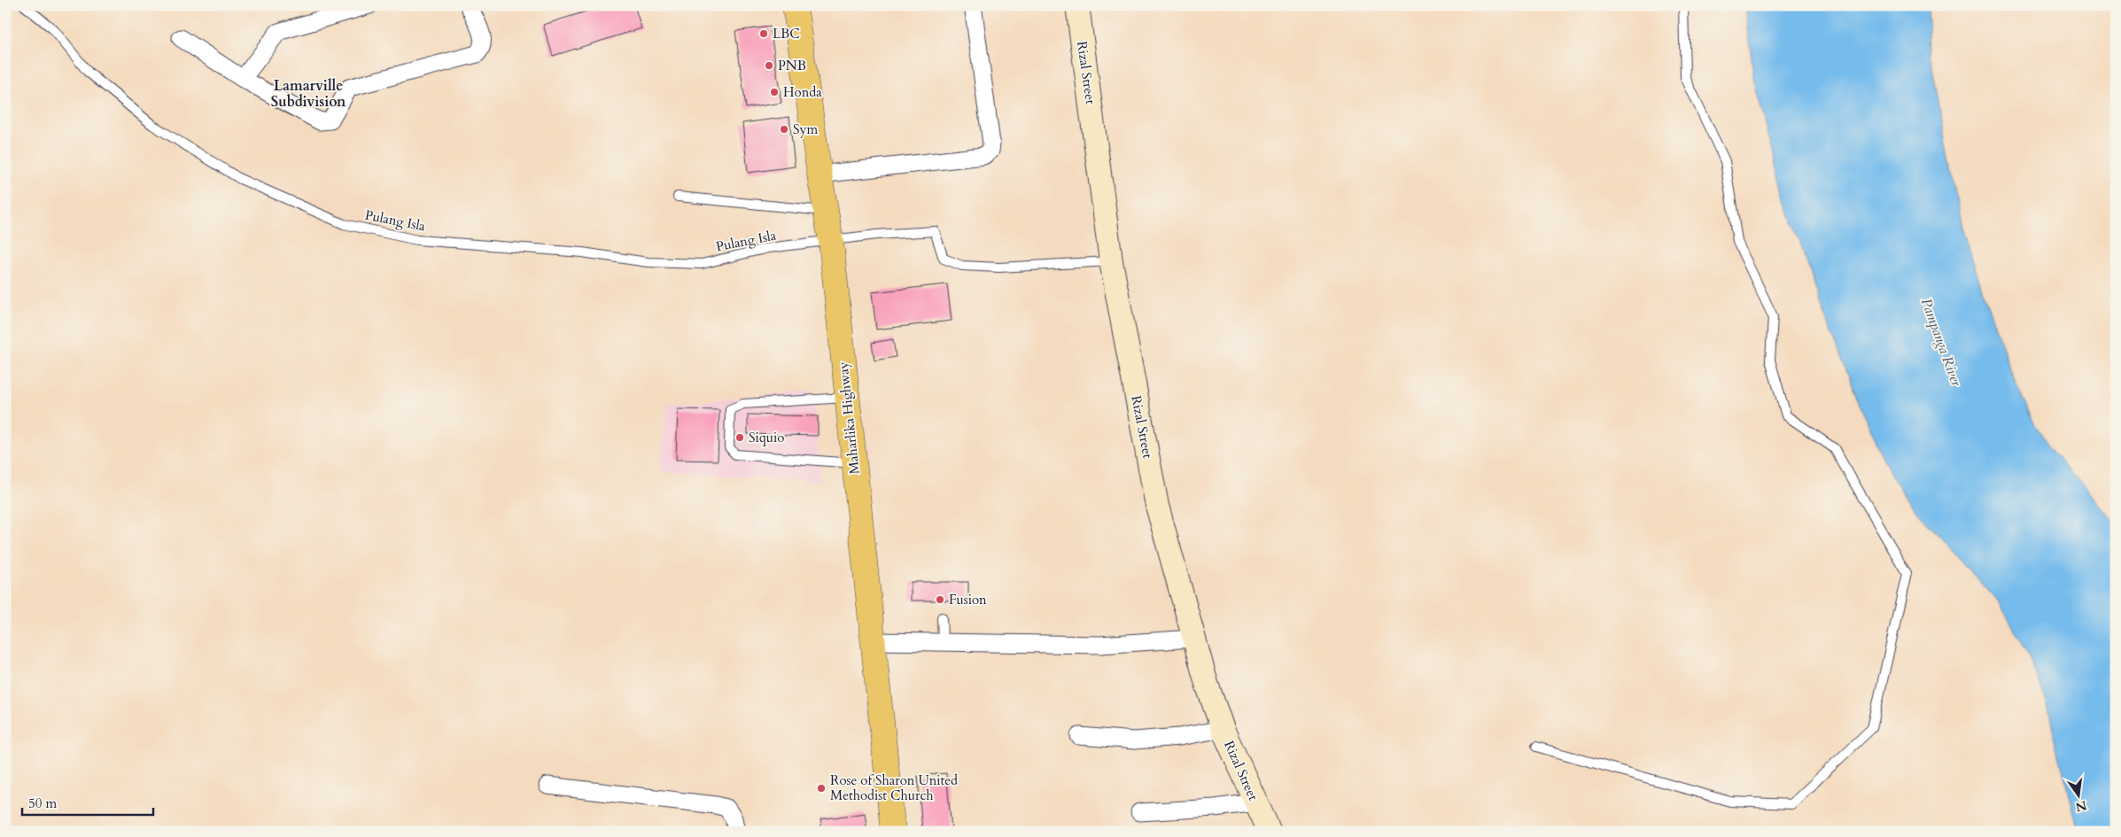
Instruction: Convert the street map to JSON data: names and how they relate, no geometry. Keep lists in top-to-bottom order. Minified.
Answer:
{"streets":{"main road":["Maharlika Highway"],"street":["Rizal Street"],"lane":["Pulang Isla"]},"crossings":[["Rizal Street","Pulang Isla"],["Pulang Isla","Maharlika Highway"]],"districts":["Lamarville Subdivision"],"water":["Pampanga River"],"places":["LBC","PNB","Honda","Sym","Siquio","Fusion","Rose of Sharon United Methodist Church"],"scale_bar":"50 m","north":"bottom"}
